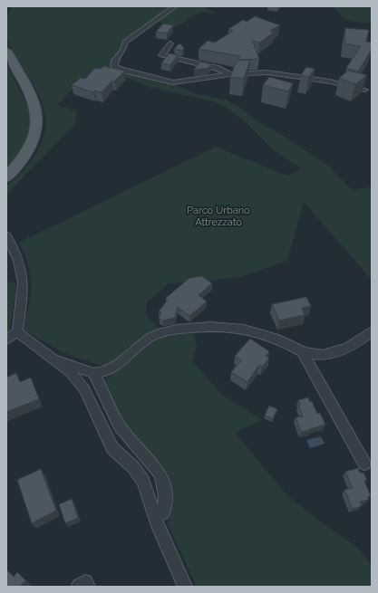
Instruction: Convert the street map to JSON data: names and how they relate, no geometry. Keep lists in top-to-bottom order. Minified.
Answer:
{"parks":["Parco Urbano Attrezzato"]}
